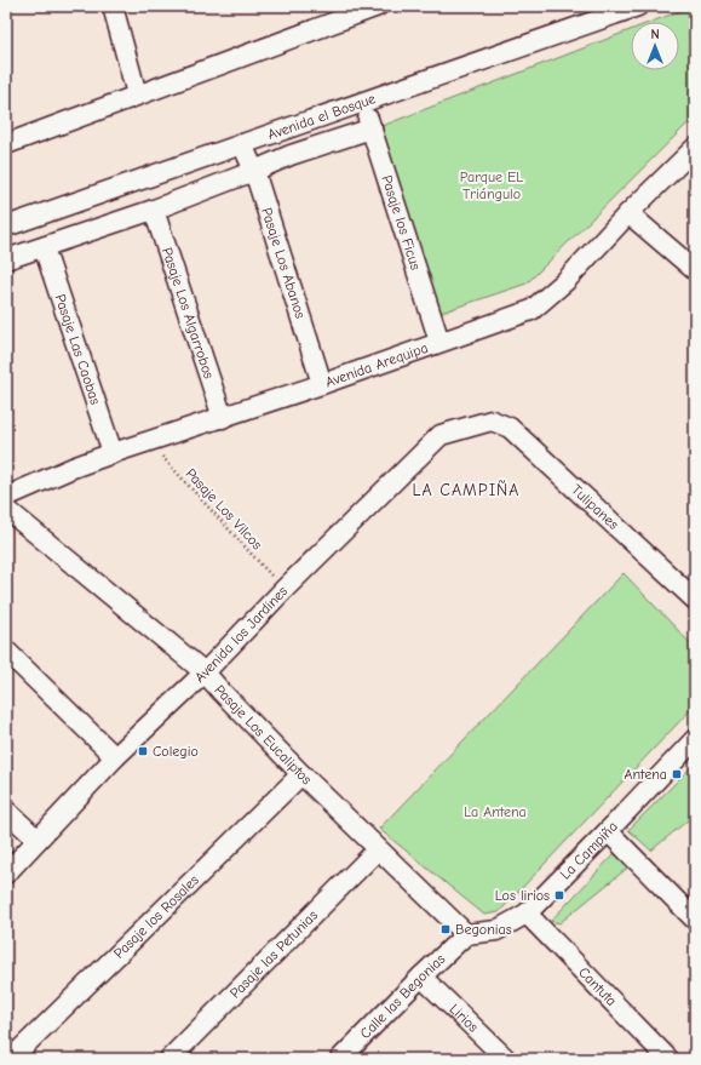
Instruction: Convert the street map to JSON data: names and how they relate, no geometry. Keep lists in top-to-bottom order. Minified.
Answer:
{"streets":{"street":["Avenida el Bosque","Pasaje los Ficus","Pasaje Los Abanos","Pasaje Los Algarrobos","Pasaje Las Caobas","Avenida Arequipa","Tulipanes","Avenida los Jardines","Pasaje Los Eucaliptos","La Campiña","Pasaje los Rosales","Pasaje las Petunias","Cantuta","Calle las Begonias","Lirios"],"path":["Pasaje Los Vilcos"]},"crossings":[["Avenida el Bosque","Pasaje los Ficus"],["Avenida el Bosque","Pasaje Los Abanos"],["Pasaje los Ficus","Avenida Arequipa"],["Pasaje Los Abanos","Avenida Arequipa"],["Pasaje Los Algarrobos","Avenida Arequipa"],["Pasaje Las Caobas","Avenida Arequipa"],["Avenida Arequipa","Pasaje Los Vilcos"],["Avenida Arequipa","Pasaje Los Eucaliptos"],["Tulipanes","Avenida los Jardines"],["Pasaje Los Vilcos","Avenida los Jardines"],["Avenida los Jardines","Pasaje Los Eucaliptos"],["Pasaje Los Eucaliptos","La Campiña"],["Pasaje Los Eucaliptos","Pasaje los Rosales"],["Pasaje Los Eucaliptos","Pasaje las Petunias"],["Pasaje Los Eucaliptos","Calle las Begonias"],["La Campiña","Cantuta"],["La Campiña","Calle las Begonias"],["Calle las Begonias","Lirios"]],"districts":["LA CAMPIÑA"],"parks":["Parque EL Triángulo","La Antena"],"places":{"transit":["Colegio","Antena","Los lirios","Begonias"]},"north":"top"}
